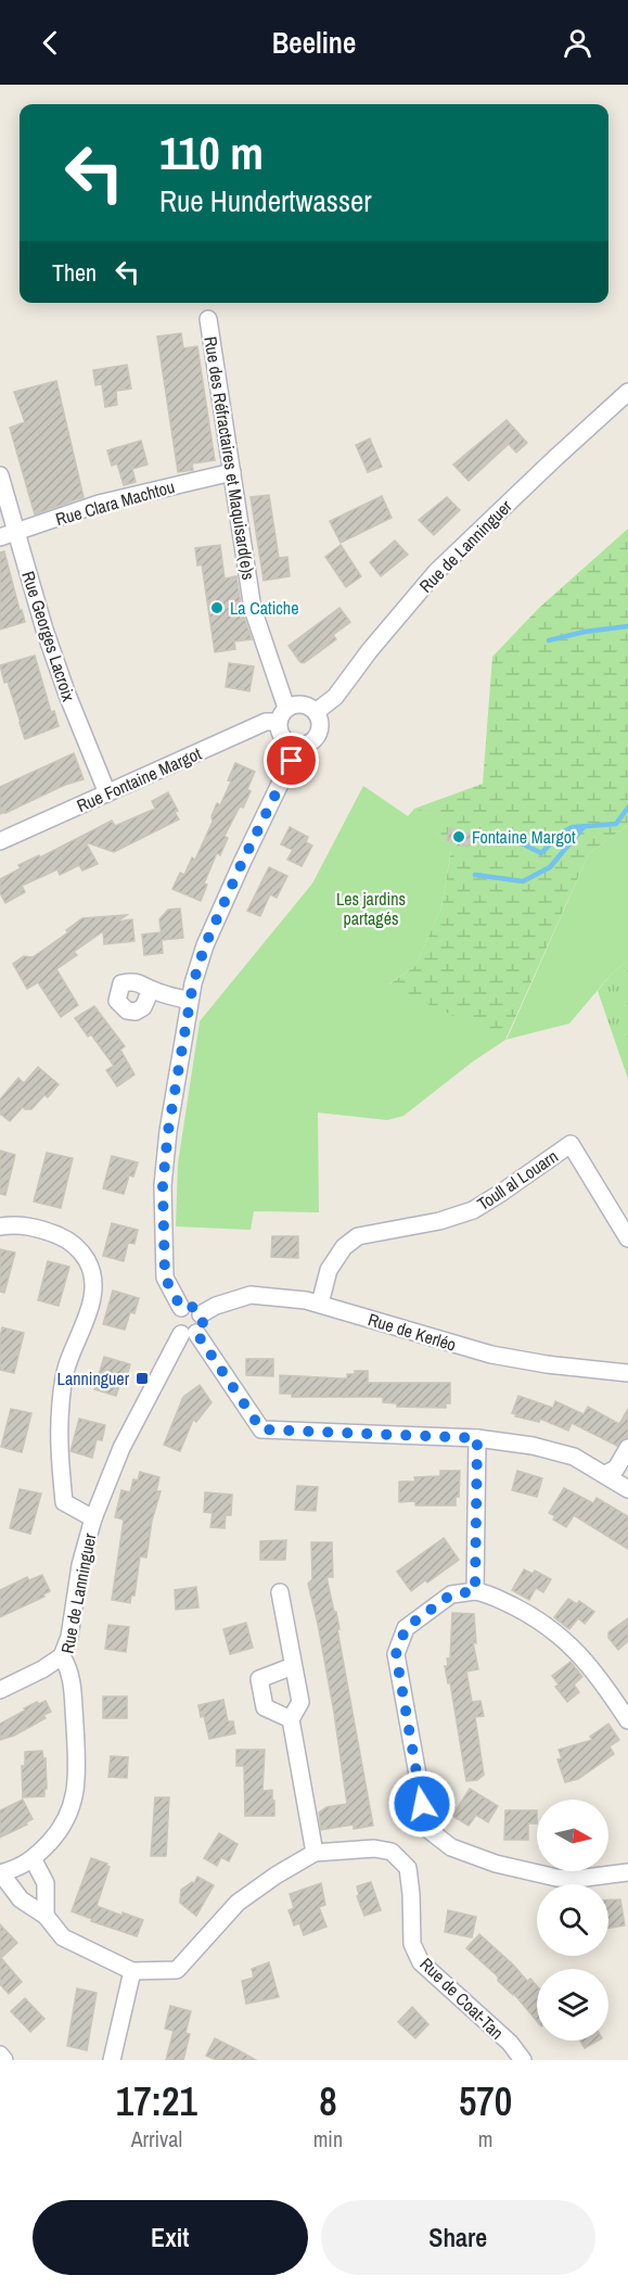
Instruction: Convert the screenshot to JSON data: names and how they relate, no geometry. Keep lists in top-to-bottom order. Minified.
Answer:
{"streets":{"street":["Rue des Réfractaires et Maquisard(e)s","Rue Clara Machtou","Rue de Lanninguer","Rue Georges Lacroix","Rue Fontaine Margot","Toull al Louarn","Rue de Kerléo","Rue de Coat-Tan"]},"crossings":[["Rue des Réfractaires et Maquisard(e)s","Rue Clara Machtou"],["Rue des Réfractaires et Maquisard(e)s","Rue de Lanninguer"],["Rue des Réfractaires et Maquisard(e)s","Rue Fontaine Margot"],["Rue Clara Machtou","Rue Georges Lacroix"],["Rue de Lanninguer","Rue Fontaine Margot"],["Rue de Lanninguer","Rue de Kerléo"],["Rue de Lanninguer","Rue de Coat-Tan"],["Rue Georges Lacroix","Rue Fontaine Margot"],["Toull al Louarn","Rue de Kerléo"]],"parks":["Les jardins partagés"],"places":{"other":["La Catiche","Fontaine Margot"],"transit":["Lanninguer"]},"north":"right","page":{"header":"Beeline","turn":["110 m","Rue Hundertwasser"],"then":"Then","eta":["17:21","Arrival","8","min","570","m"],"buttons":["Exit","Share"]}}
